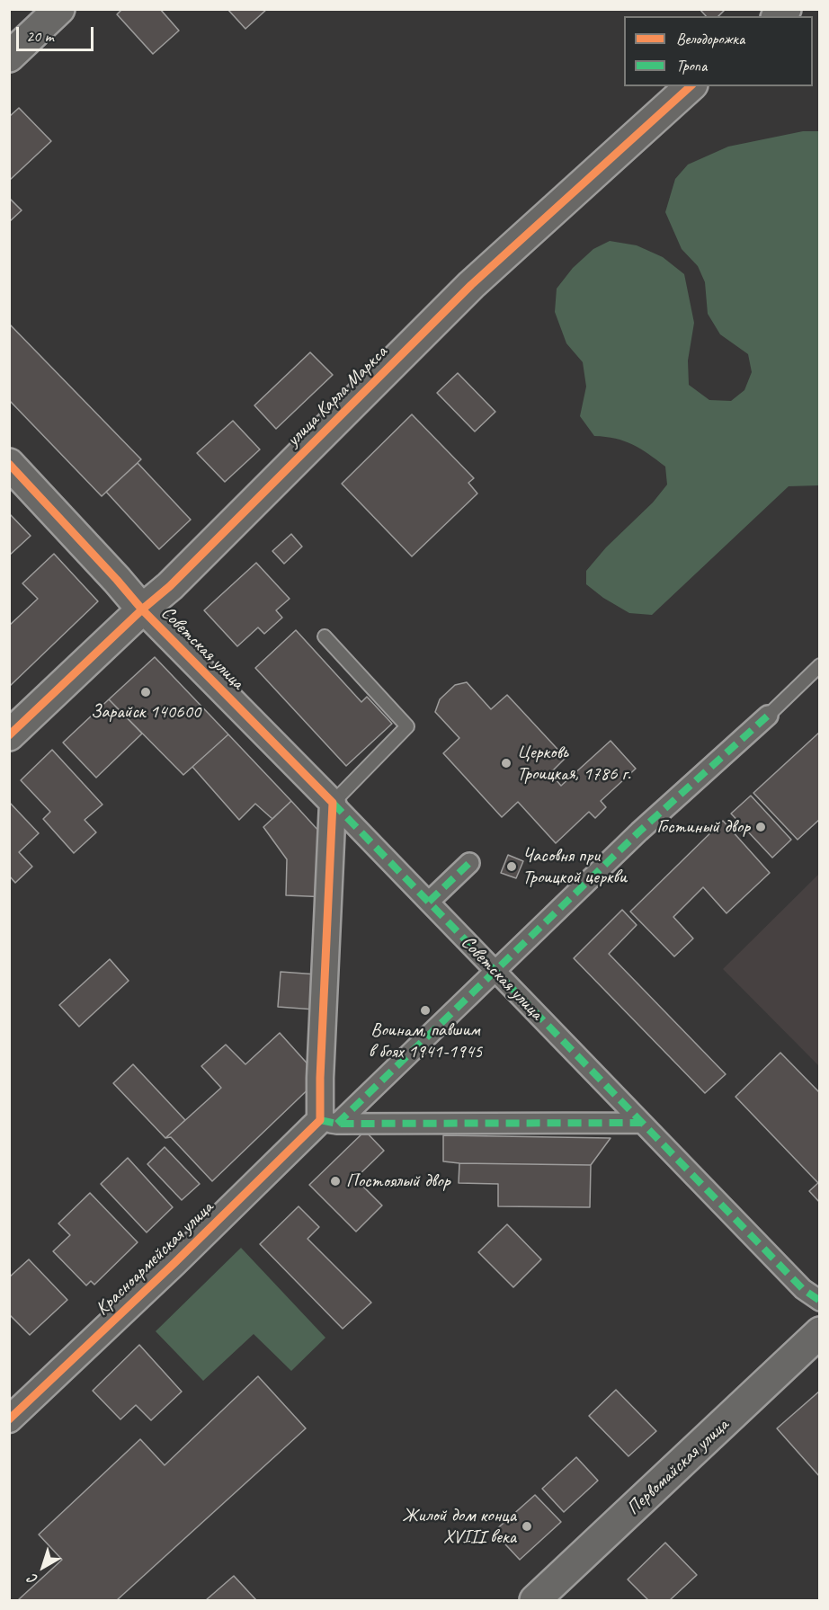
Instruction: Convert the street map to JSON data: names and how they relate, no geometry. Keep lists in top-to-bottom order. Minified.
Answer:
{"streets":{"street":["улица Карла Маркса","Советская улица","Красноармейская улица","Первомайская улица"]},"crossings":[["улица Карла Маркса","Советская улица"]],"places":["Зарайск 140600","Церковь Троицкая, 1786 г.","Гостиный двор","Часовня при Троицкой церкви","Воинам, павшим в боях 1941-1945","Постоялый двор","Жилой дом конца XVIII века"],"legend":["Велодорожка","Тропа"],"scale_bar":"20 m","north":"bottom left"}
